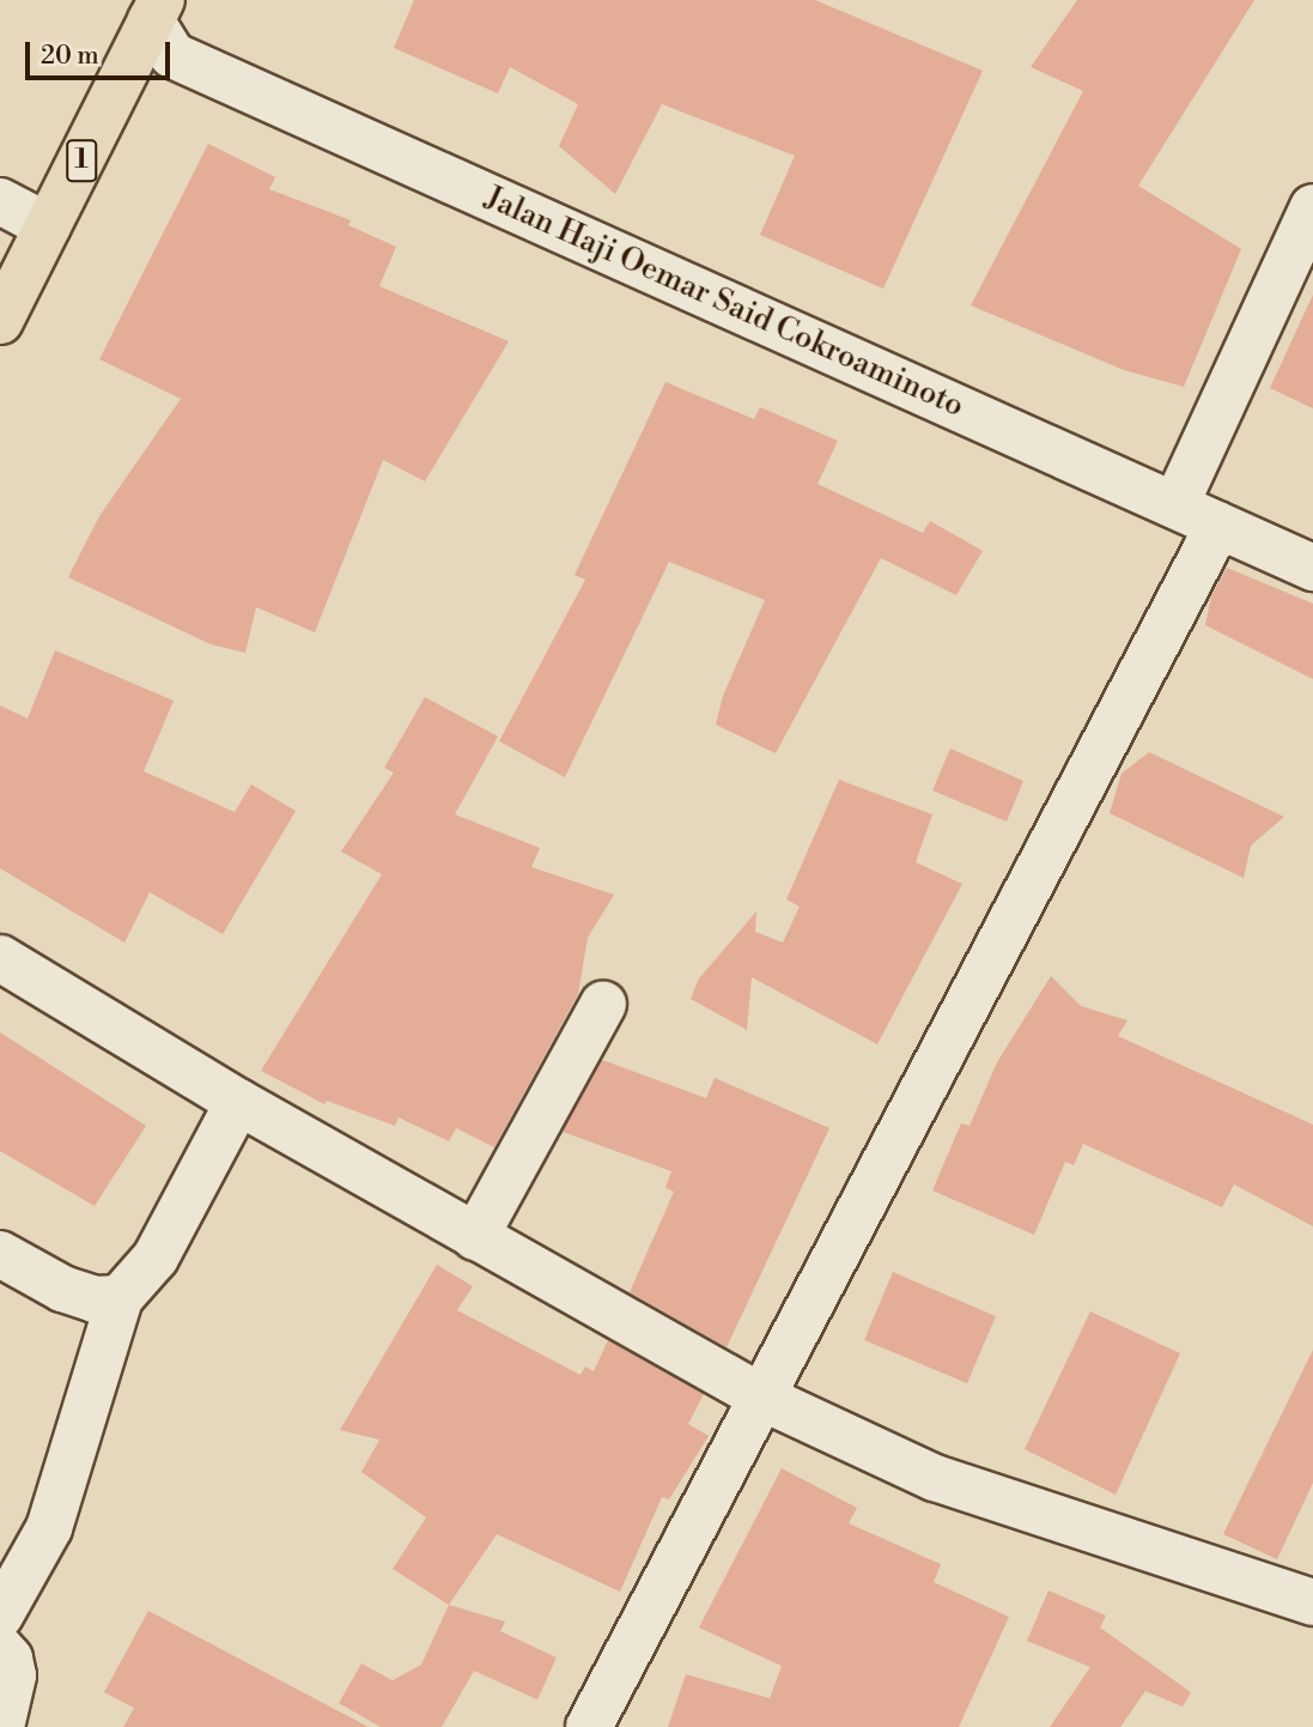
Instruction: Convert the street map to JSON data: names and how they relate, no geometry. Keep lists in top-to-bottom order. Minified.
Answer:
{"streets":{"highway":["1"],"street":["Jalan Haji Oemar Said Cokroaminoto"]},"crossings":[["1","Jalan Haji Oemar Said Cokroaminoto"]],"scale_bar":"20 m"}
